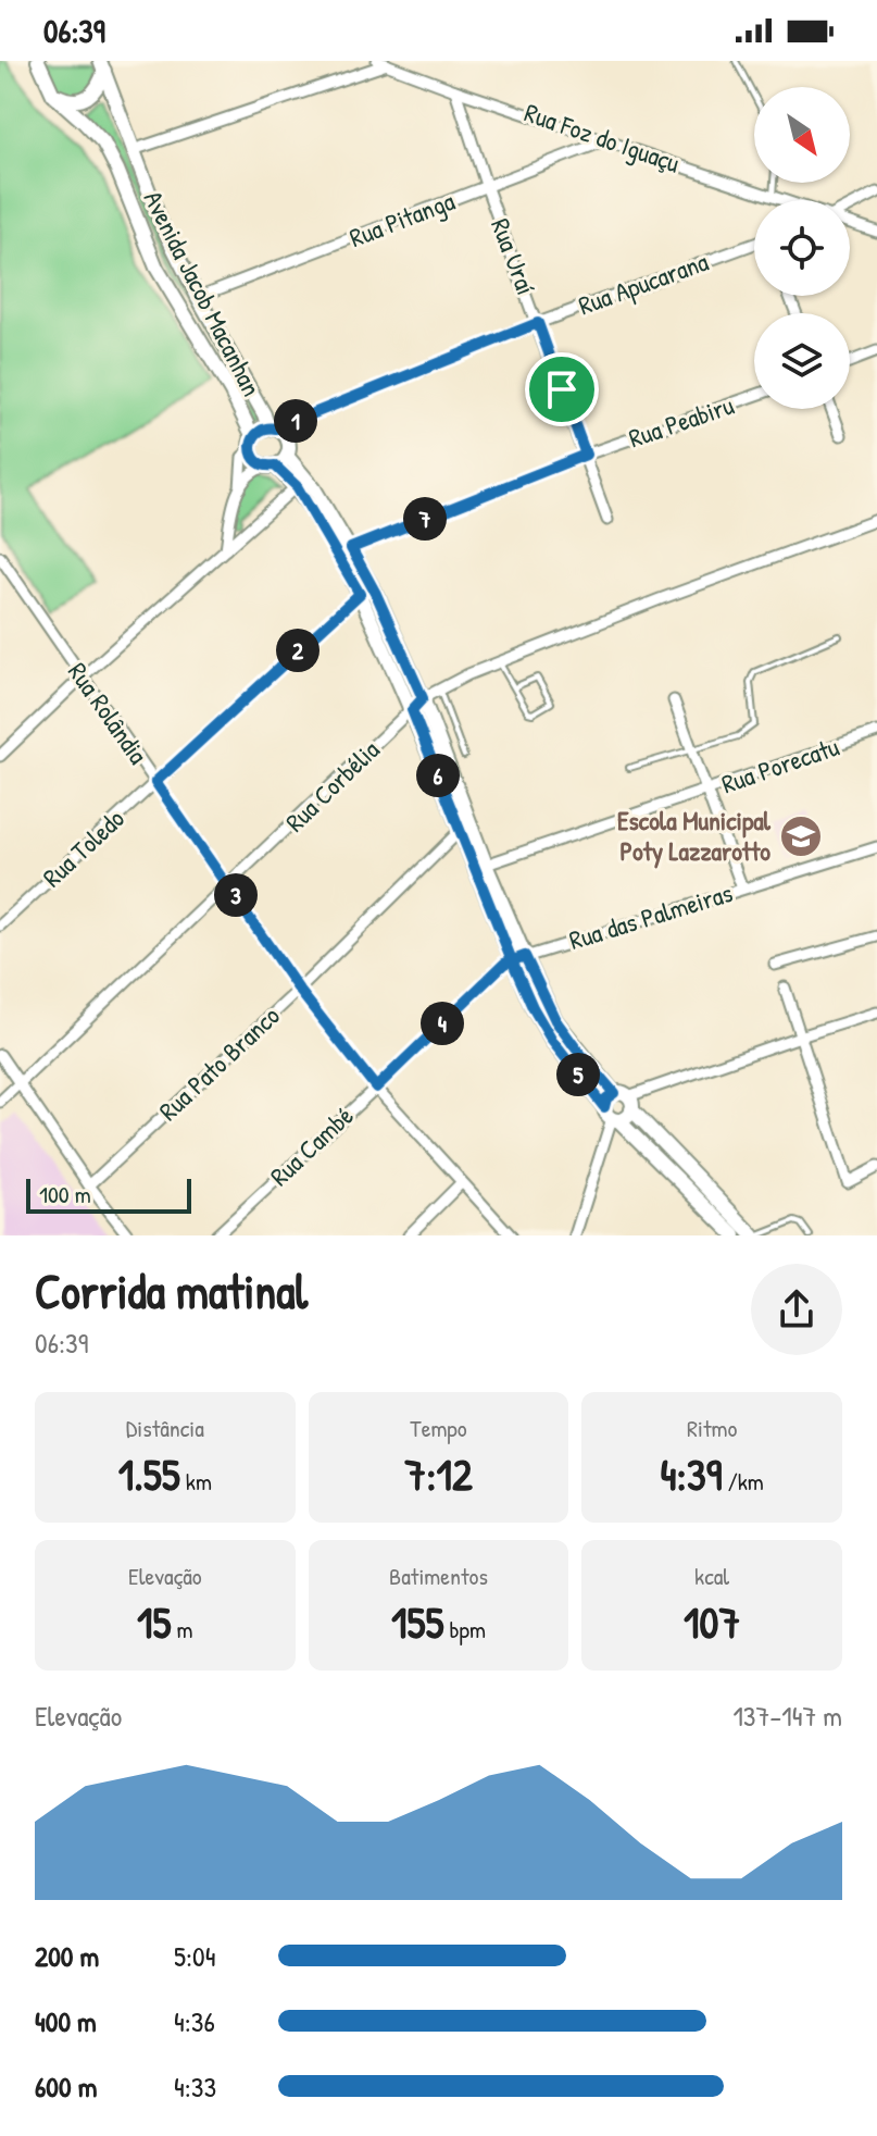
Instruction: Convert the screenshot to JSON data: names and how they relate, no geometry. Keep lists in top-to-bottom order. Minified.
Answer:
{"streets":{"main road":["Avenida Jacob Macanhan"],"street":["Rua Foz do Iguaçu","Rua Pitanga","Rua Uraí","Rua Apucarana","Rua Peabiru","Rua Rolândia","Rua Porecatu","Rua Corbélia","Rua Toledo","Rua das Palmeiras","Rua Pato Branco","Rua Cambé"]},"crossings":[["Rua Foz do Iguaçu","Rua Pitanga"],["Rua Foz do Iguaçu","Rua Uraí"],["Rua Pitanga","Rua Uraí"],["Rua Pitanga","Avenida Jacob Macanhan"],["Rua Uraí","Rua Apucarana"],["Rua Uraí","Rua Peabiru"],["Rua Apucarana","Avenida Jacob Macanhan"],["Rua Rolândia","Rua Corbélia"],["Rua Rolândia","Rua Toledo"],["Rua Rolândia","Rua Pato Branco"],["Rua Rolândia","Rua Cambé"],["Rua das Palmeiras","Rua Cambé"]],"places":{"school or university":["Escola Municipal Poty Lazzarotto"]},"scale_bar":"100 m","north":"bottom right","page":{"status":"06:39","pins":["1","7","2","6","3","4","5"],"scale":"100 m","heading":["Corrida matinal","06:39"],"stats":[["Distância","1.55 km"],["Tempo","7:12"],["Ritmo","4:39 /km"],["Elevação","15 m"],["Batimentos","155 bpm"],["kcal","107"]],"chart":["Elevação","137–147 m"],"list":[{"name":"200 m","note":"5:04"},{"name":"400 m","note":"4:36"},{"name":"600 m","note":"4:33"}]}}
